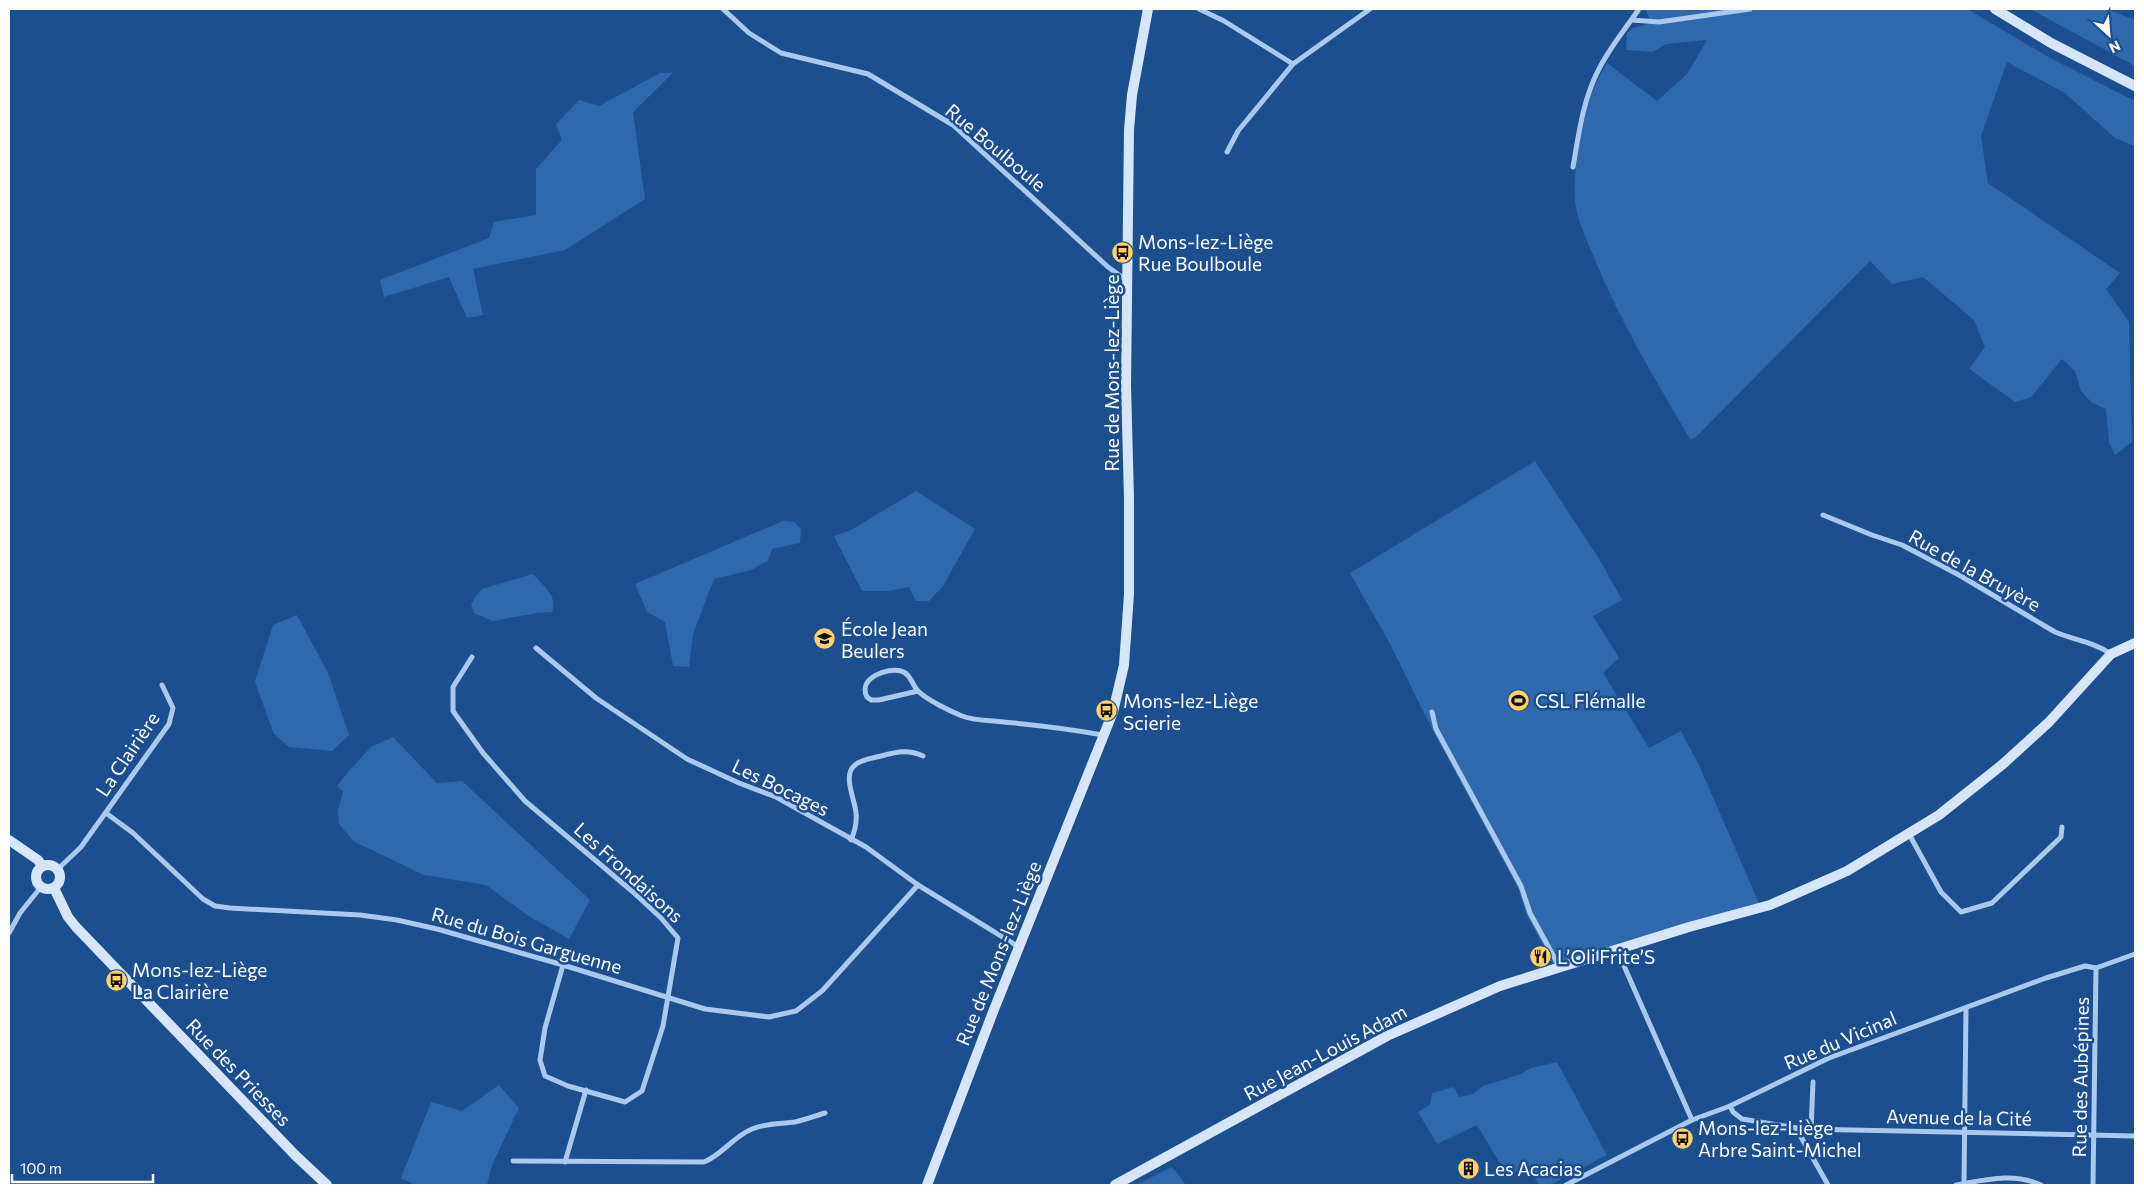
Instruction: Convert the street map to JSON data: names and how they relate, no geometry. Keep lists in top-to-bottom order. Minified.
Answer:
{"streets":{"street":["Rue Boulboule","Rue de Mons-lez-Liège","Rue de la Bruyère","La Clairière","Les Bocages","Les Frondaisons","Rue du Bois Garguenne","Rue du Vicinal","Rue Jean-Louis Adam","Rue des Priesses","Rue des Aubépines","Avenue de la Cité"]},"crossings":[["Rue Boulboule","Rue de Mons-lez-Liège"],["Rue de Mons-lez-Liège","Les Bocages"],["Rue de la Bruyère","Rue Jean-Louis Adam"],["La Clairière","Rue du Bois Garguenne"],["La Clairière","Rue des Priesses"],["Les Bocages","Rue du Bois Garguenne"],["Les Frondaisons","Rue du Bois Garguenne"],["Rue du Vicinal","Rue des Aubépines"],["Rue du Vicinal","Avenue de la Cité"],["Rue des Aubépines","Avenue de la Cité"]],"places":{"bus stop":["Mons-lez-Liège Rue Boulboule","Mons-lez-Liège Scierie","Mons-lez-Liège La Clairière","Mons-lez-Liège Arbre Saint-Michel"],"school or university":["École Jean Beulers"],"sports":["CSL Flémalle"],"restaurant":["L’Oli Frite’S"],"building":["Les Acacias"]},"scale_bar":"100 m","north":"bottom right"}
